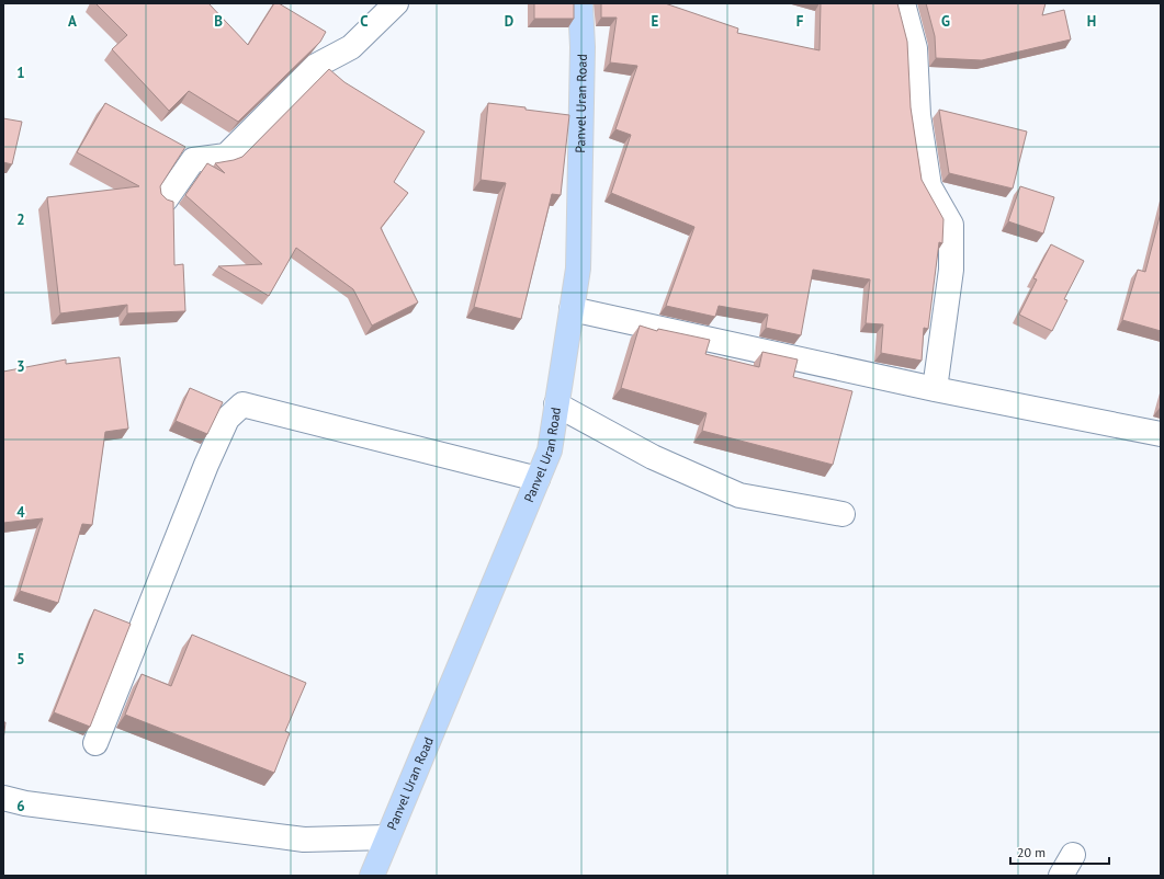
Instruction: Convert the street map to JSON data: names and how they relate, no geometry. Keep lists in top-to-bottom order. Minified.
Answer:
{"streets":{"main road":["Panvel Uran Road"]},"scale_bar":"20 m","grid":{"columns":["A","B","C","D","E","F","G","H"],"rows":["1","2","3","4","5","6"]}}
